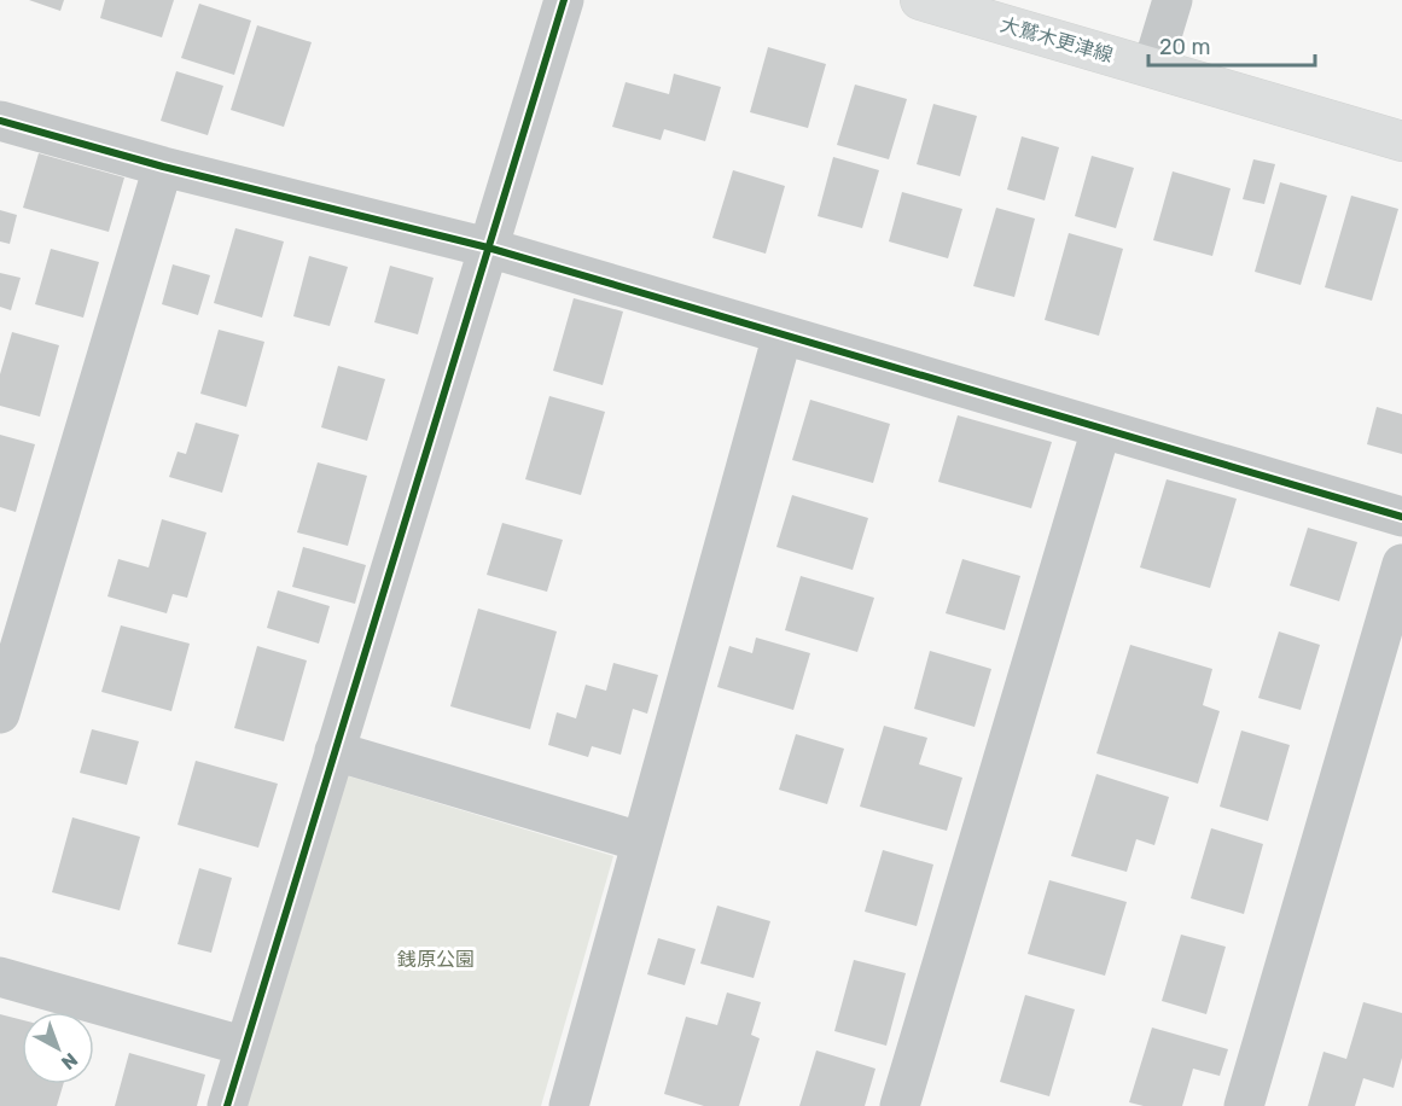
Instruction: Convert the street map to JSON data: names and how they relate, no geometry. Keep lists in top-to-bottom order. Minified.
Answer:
{"streets":{"main road":["大鷲木更津線"]},"parks":["銭原公園"],"scale_bar":"20 m","north":"bottom right"}
